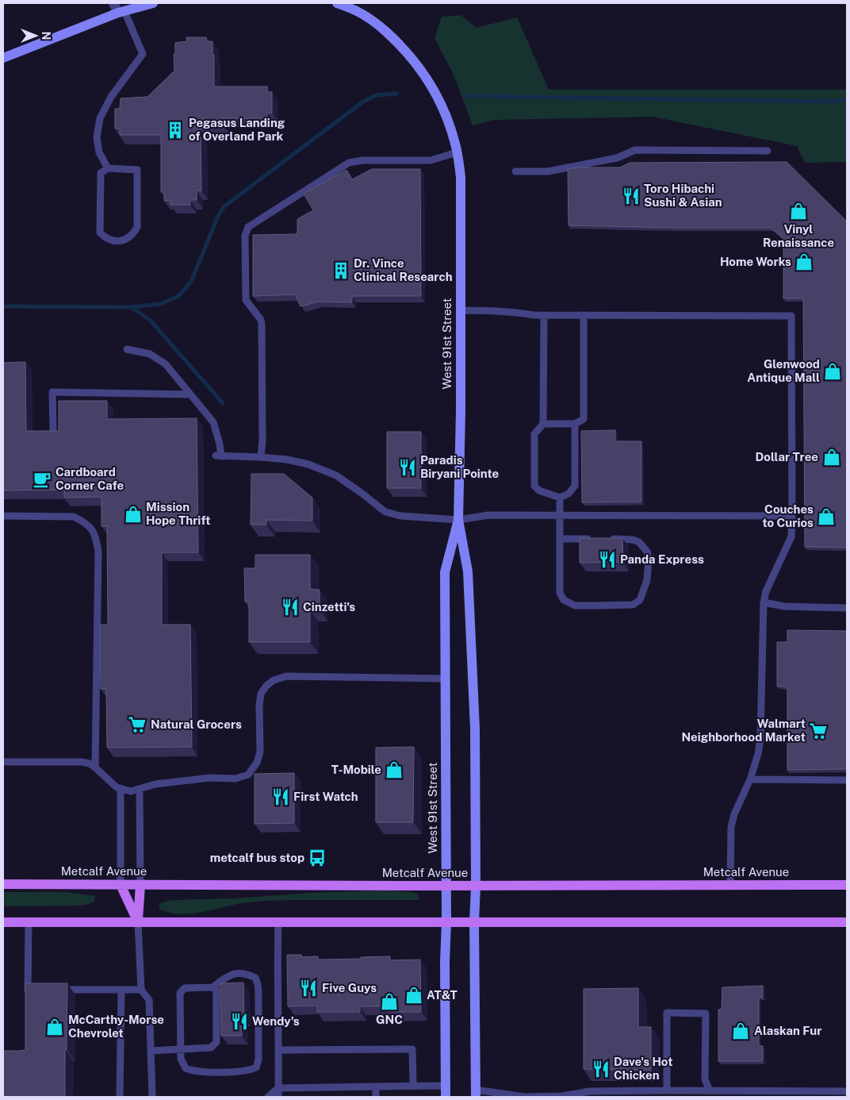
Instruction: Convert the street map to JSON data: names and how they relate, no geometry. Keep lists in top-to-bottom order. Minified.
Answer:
{"streets":{"main road":["Metcalf Avenue"],"street":["West 91st Street"]},"crossings":[["West 91st Street","Metcalf Avenue"]],"places":{"building":["Pegasus Landing of Overland Park","Dr. Vince Clinical Research"],"restaurant":["Toro Hibachi Sushi & Asian","Paradis Biryani Pointe","Panda Express","Cinzetti's","First Watch","Five Guys","Wendy's","Dave's Hot Chicken"],"shop":["Vinyl Renaissance","Home Works","Glenwood Antique Mall","Dollar Tree","Mission Hope Thrift","Couches to Curios","T-Mobile","AT&T","GNC","McCarthy-Morse Chevrolet","Alaskan Fur"],"cafe":["Cardboard Corner Cafe"],"supermarket":["Natural Grocers","Walmart Neighborhood Market"],"bus stop":["metcalf bus stop"]},"north":"right"}
